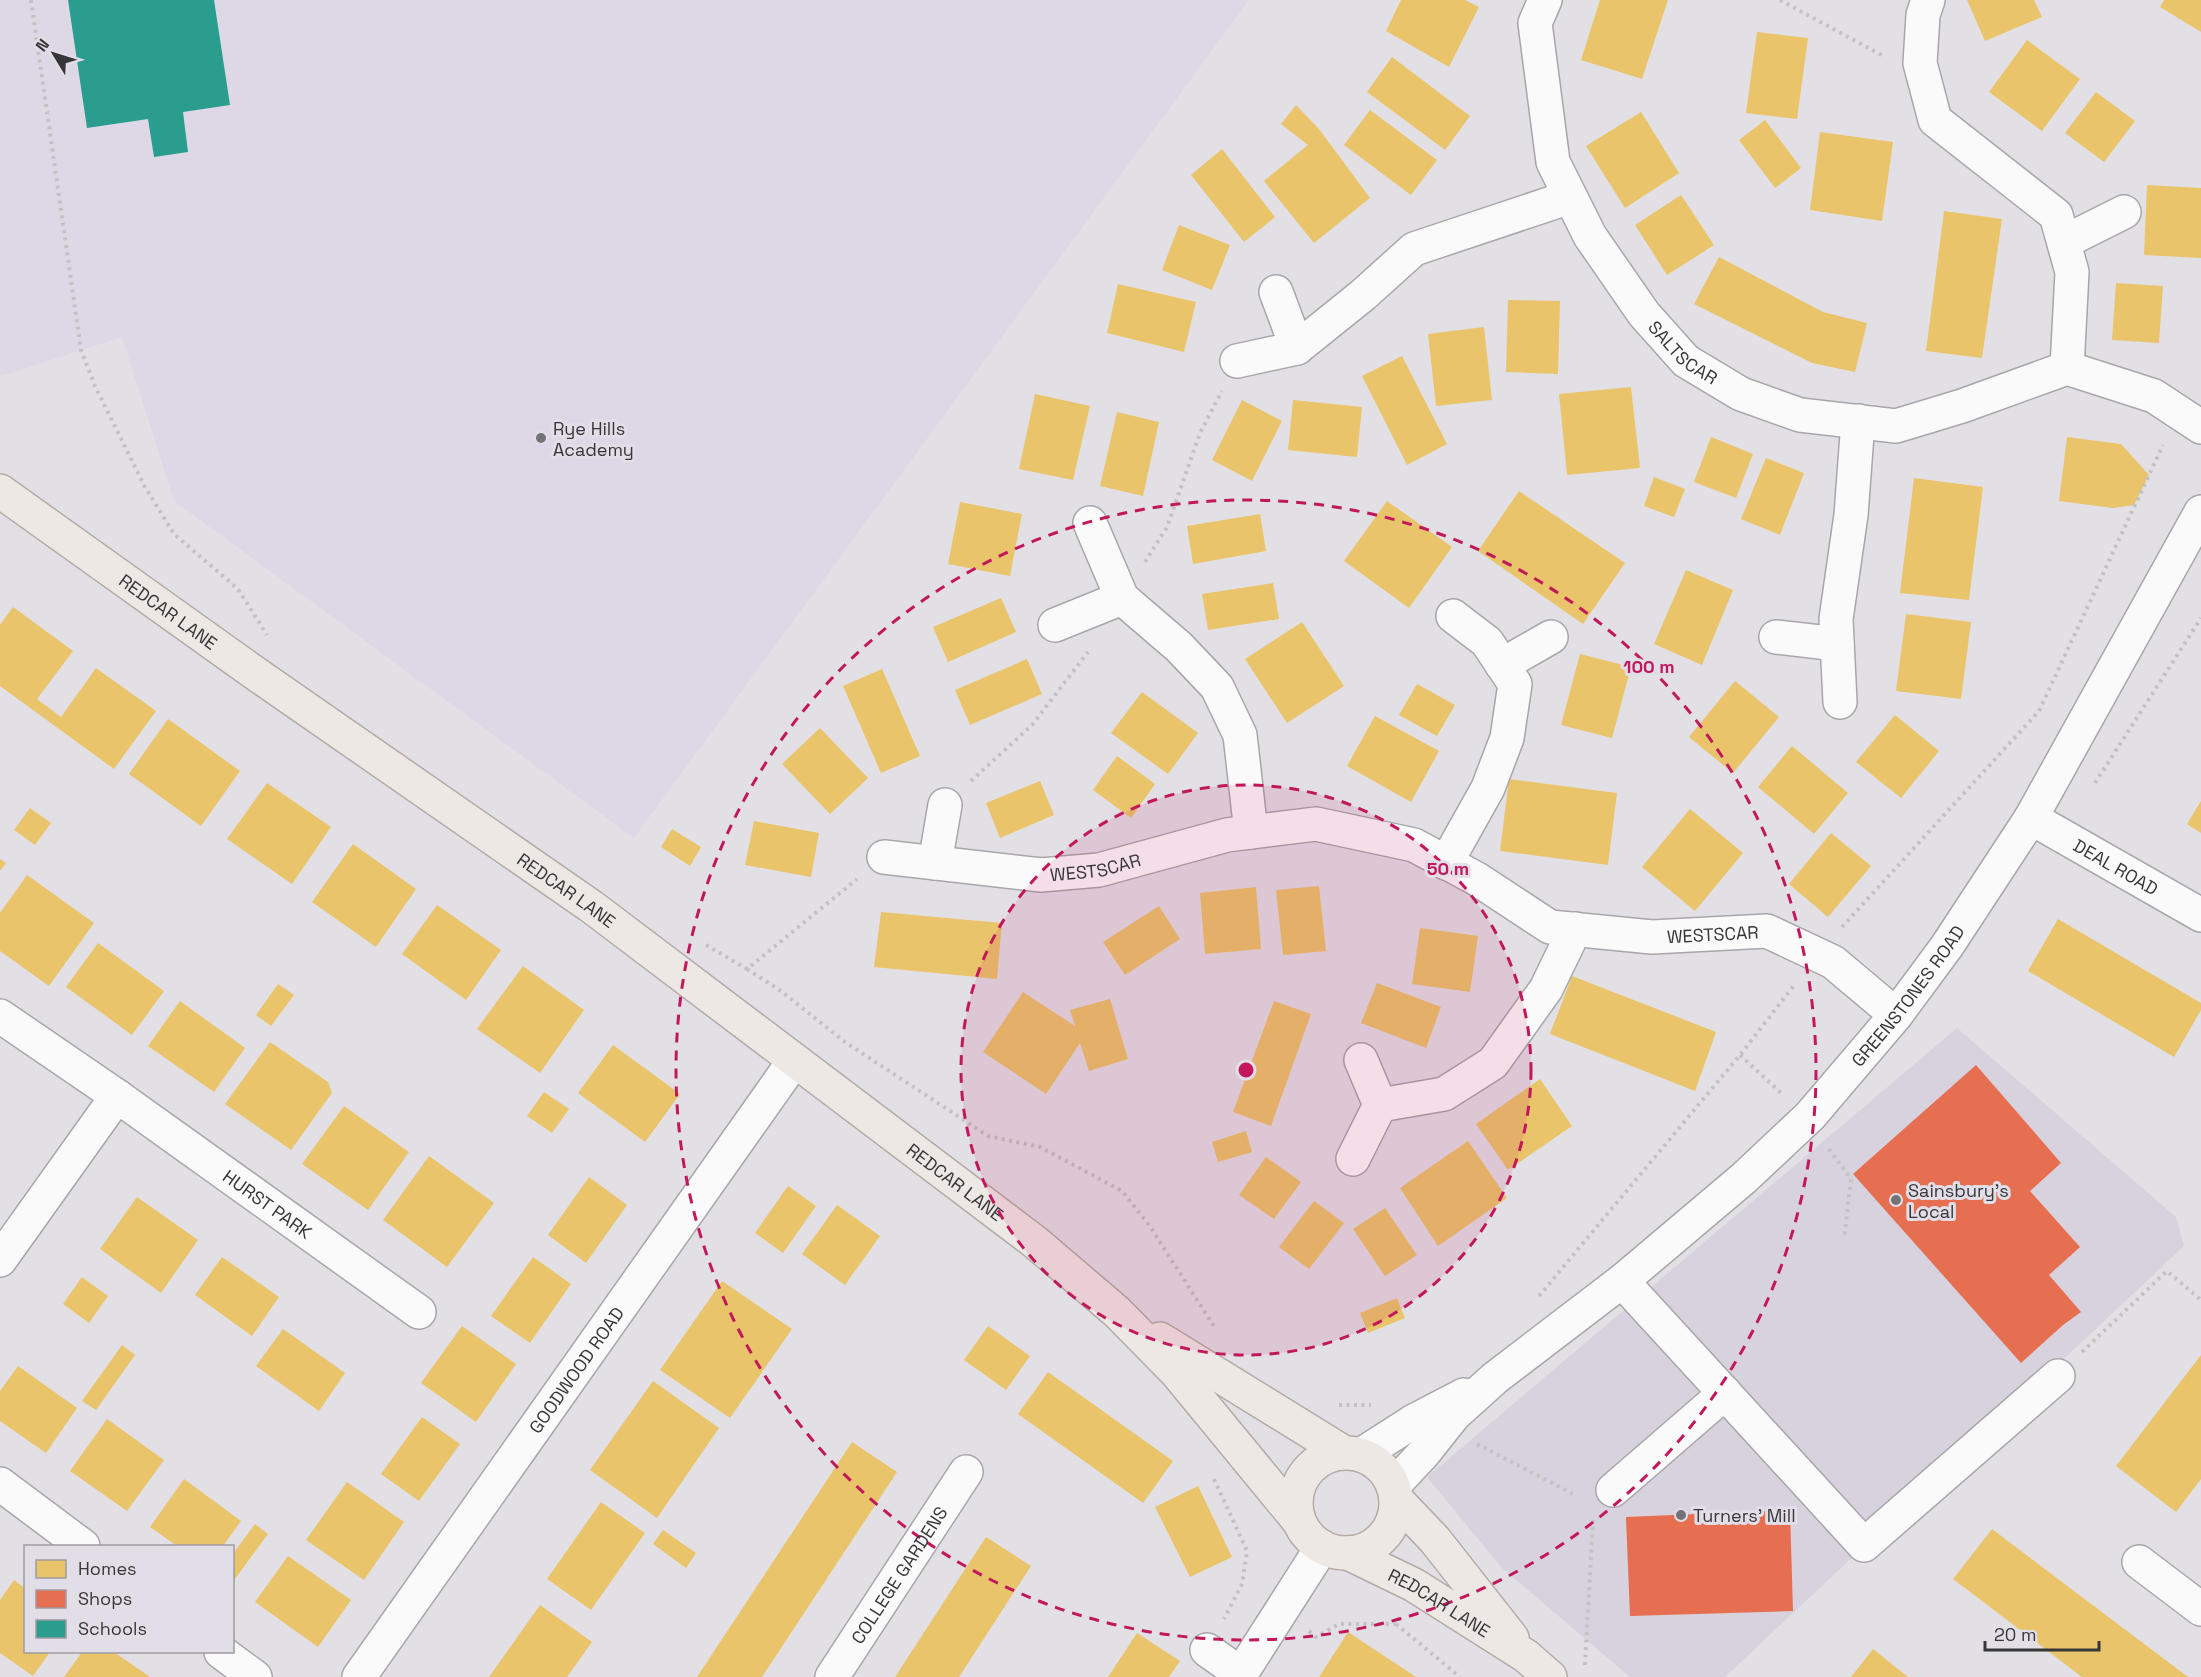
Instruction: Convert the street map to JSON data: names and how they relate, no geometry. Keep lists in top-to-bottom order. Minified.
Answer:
{"streets":{"main road":["REDCAR LANE"],"street":["SALTSCAR","WESTSCAR","DEAL ROAD","GREENSTONES ROAD","HURST PARK","GOODWOOD ROAD","COLLEGE GARDENS"]},"crossings":[["REDCAR LANE","GREENSTONES ROAD"],["REDCAR LANE","GOODWOOD ROAD"],["WESTSCAR","GREENSTONES ROAD"],["DEAL ROAD","GREENSTONES ROAD"]],"places":["Rye Hills Academy","Sainsbury's Local","Turners' Mill"],"legend":["Homes","Shops","Schools"],"scale_bar":"20 m","north":"top left","rings":["100 m","50 m"]}
